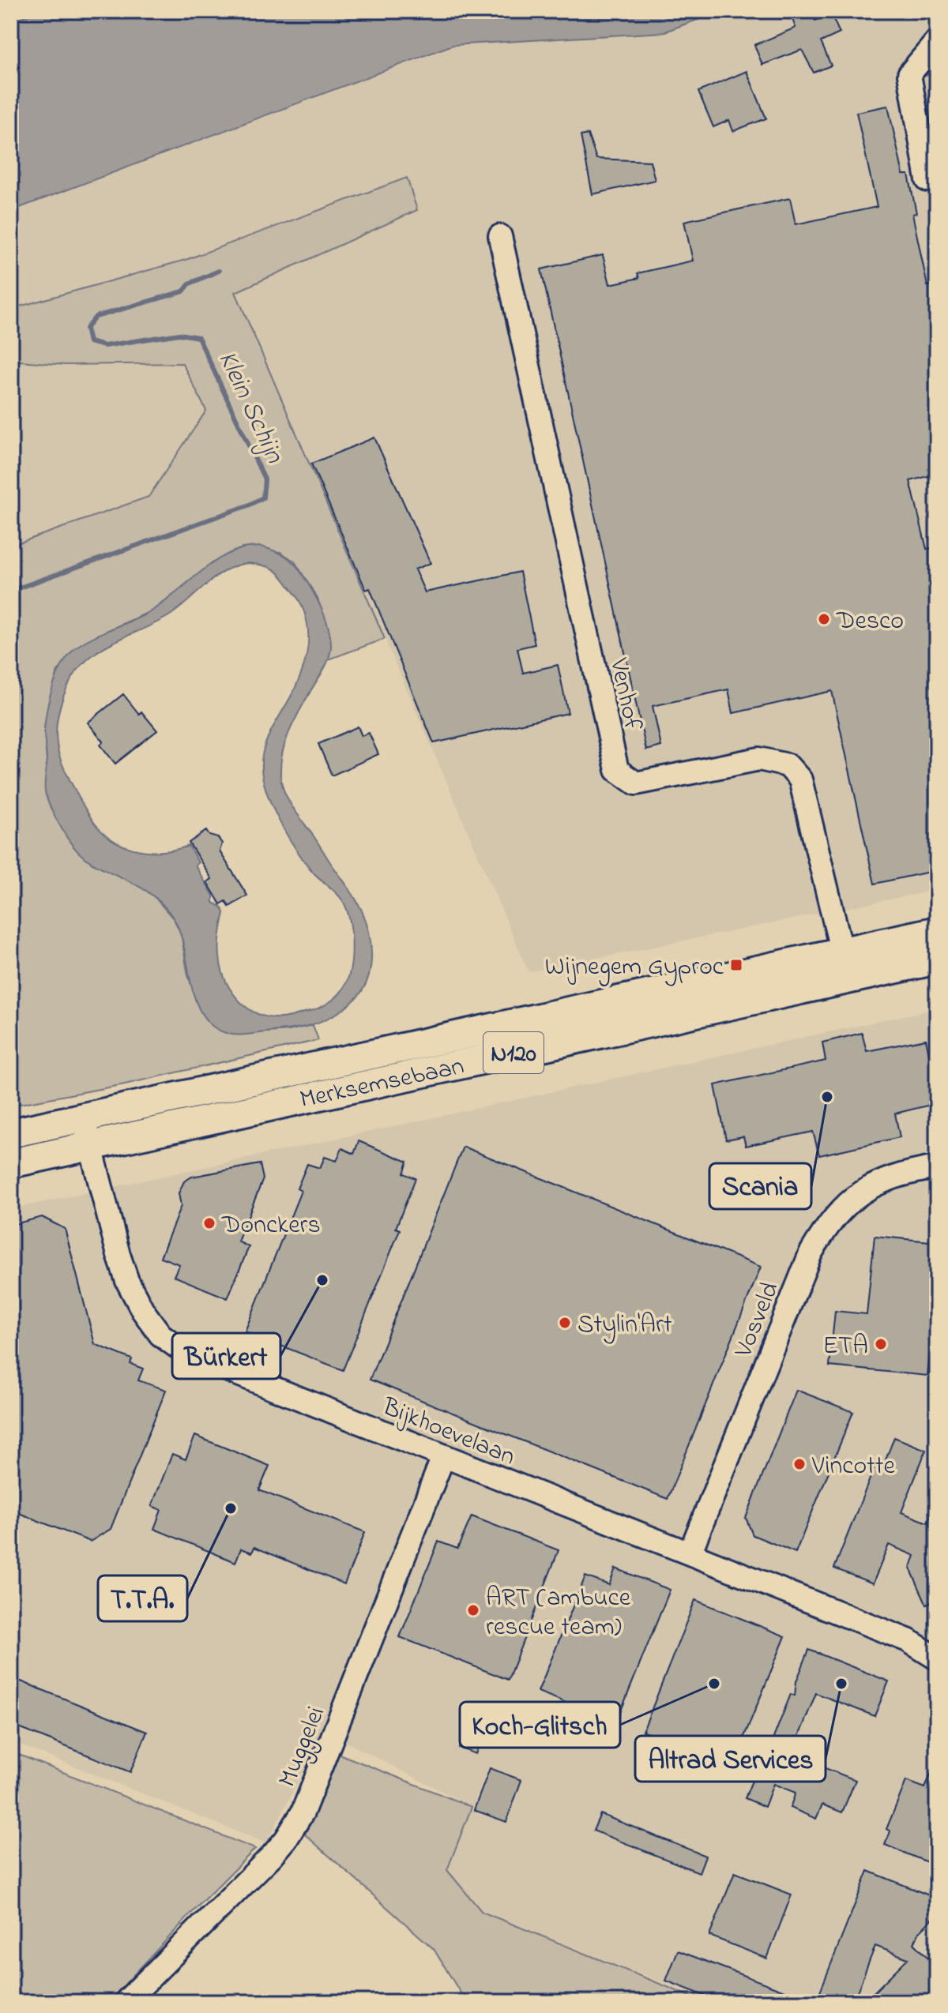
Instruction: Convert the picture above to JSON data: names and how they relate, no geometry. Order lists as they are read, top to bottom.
{
  "streets": {
    "main road": ["N120", "Merksemsebaan"],
    "street": [
      "Venhof",
      "Vosveld",
      "Bijkhoevelaan",
      "Muggelei"
    ]
  },
  "crossings": [
    ["Venhof", "Merksemsebaan"],
    ["Merksemsebaan", "Bijkhoevelaan"],
    ["Vosveld", "Bijkhoevelaan"],
    ["Bijkhoevelaan", "Muggelei"]
  ],
  "water": ["Klein Schijn"],
  "places": {
    "other": [
      "Desco",
      "Scania",
      "Donckers",
      "Bürkert",
      "Stylin'Art",
      "ETA",
      "Vincotte",
      "T.T.A.",
      "ART (ambuce rescue team)",
      "Koch-Glitsch",
      "Altrad Services"
    ],
    "transit": ["Wijnegem Gyproc"]
  }
}
